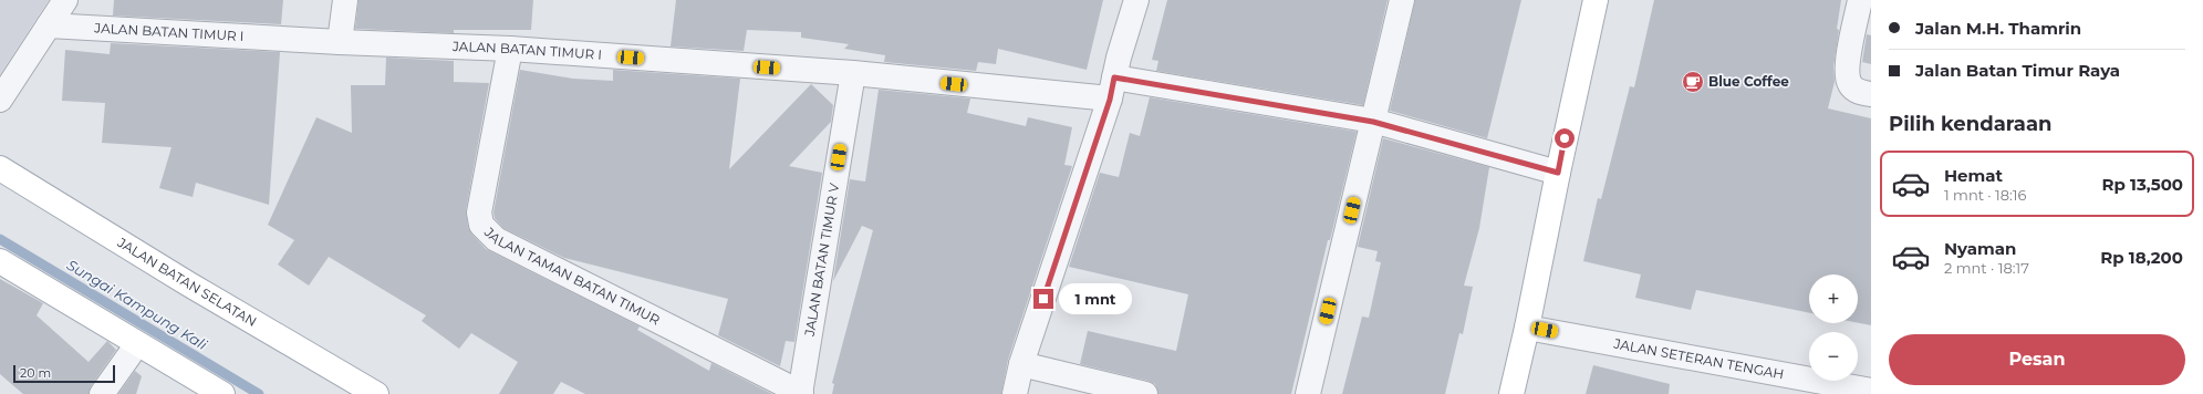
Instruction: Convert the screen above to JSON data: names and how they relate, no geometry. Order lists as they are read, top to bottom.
{
  "streets": {
    "main road": ["JALAN BATAN SELATAN"],
    "street": [
      "JALAN BATAN TIMUR I",
      "JALAN BATAN TIMUR V",
      "JALAN TAMAN BATAN TIMUR",
      "JALAN SETERAN TENGAH"
    ]
  },
  "crossings": [
    ["JALAN BATAN TIMUR I", "JALAN BATAN TIMUR V"],
    ["JALAN BATAN TIMUR I", "JALAN TAMAN BATAN TIMUR"],
    ["JALAN BATAN TIMUR V", "JALAN TAMAN BATAN TIMUR"]
  ],
  "water": ["Sungai Kampung Kali"],
  "places": {
    "cafe": ["Blue Coffee"]
  },
  "scale_bar": "20 m",
  "page": {
    "banner": ["Jalan M.H. Thamrin", "Jalan Batan Timur Raya"],
    "heading": "Pilih kendaraan",
    "list": [
      {
        "name": "Hemat",
        "note": "1 mnt · 18:16",
        "value": "Rp 13,500"
      },
      {
        "name": "Nyaman",
        "note": "2 mnt · 18:17",
        "value": "Rp 18,200"
      }
    ],
    "map_buttons": ["+", "−"],
    "bubble": "1 mnt",
    "buttons": "Pesan",
    "scale": "20 m"
  }
}
